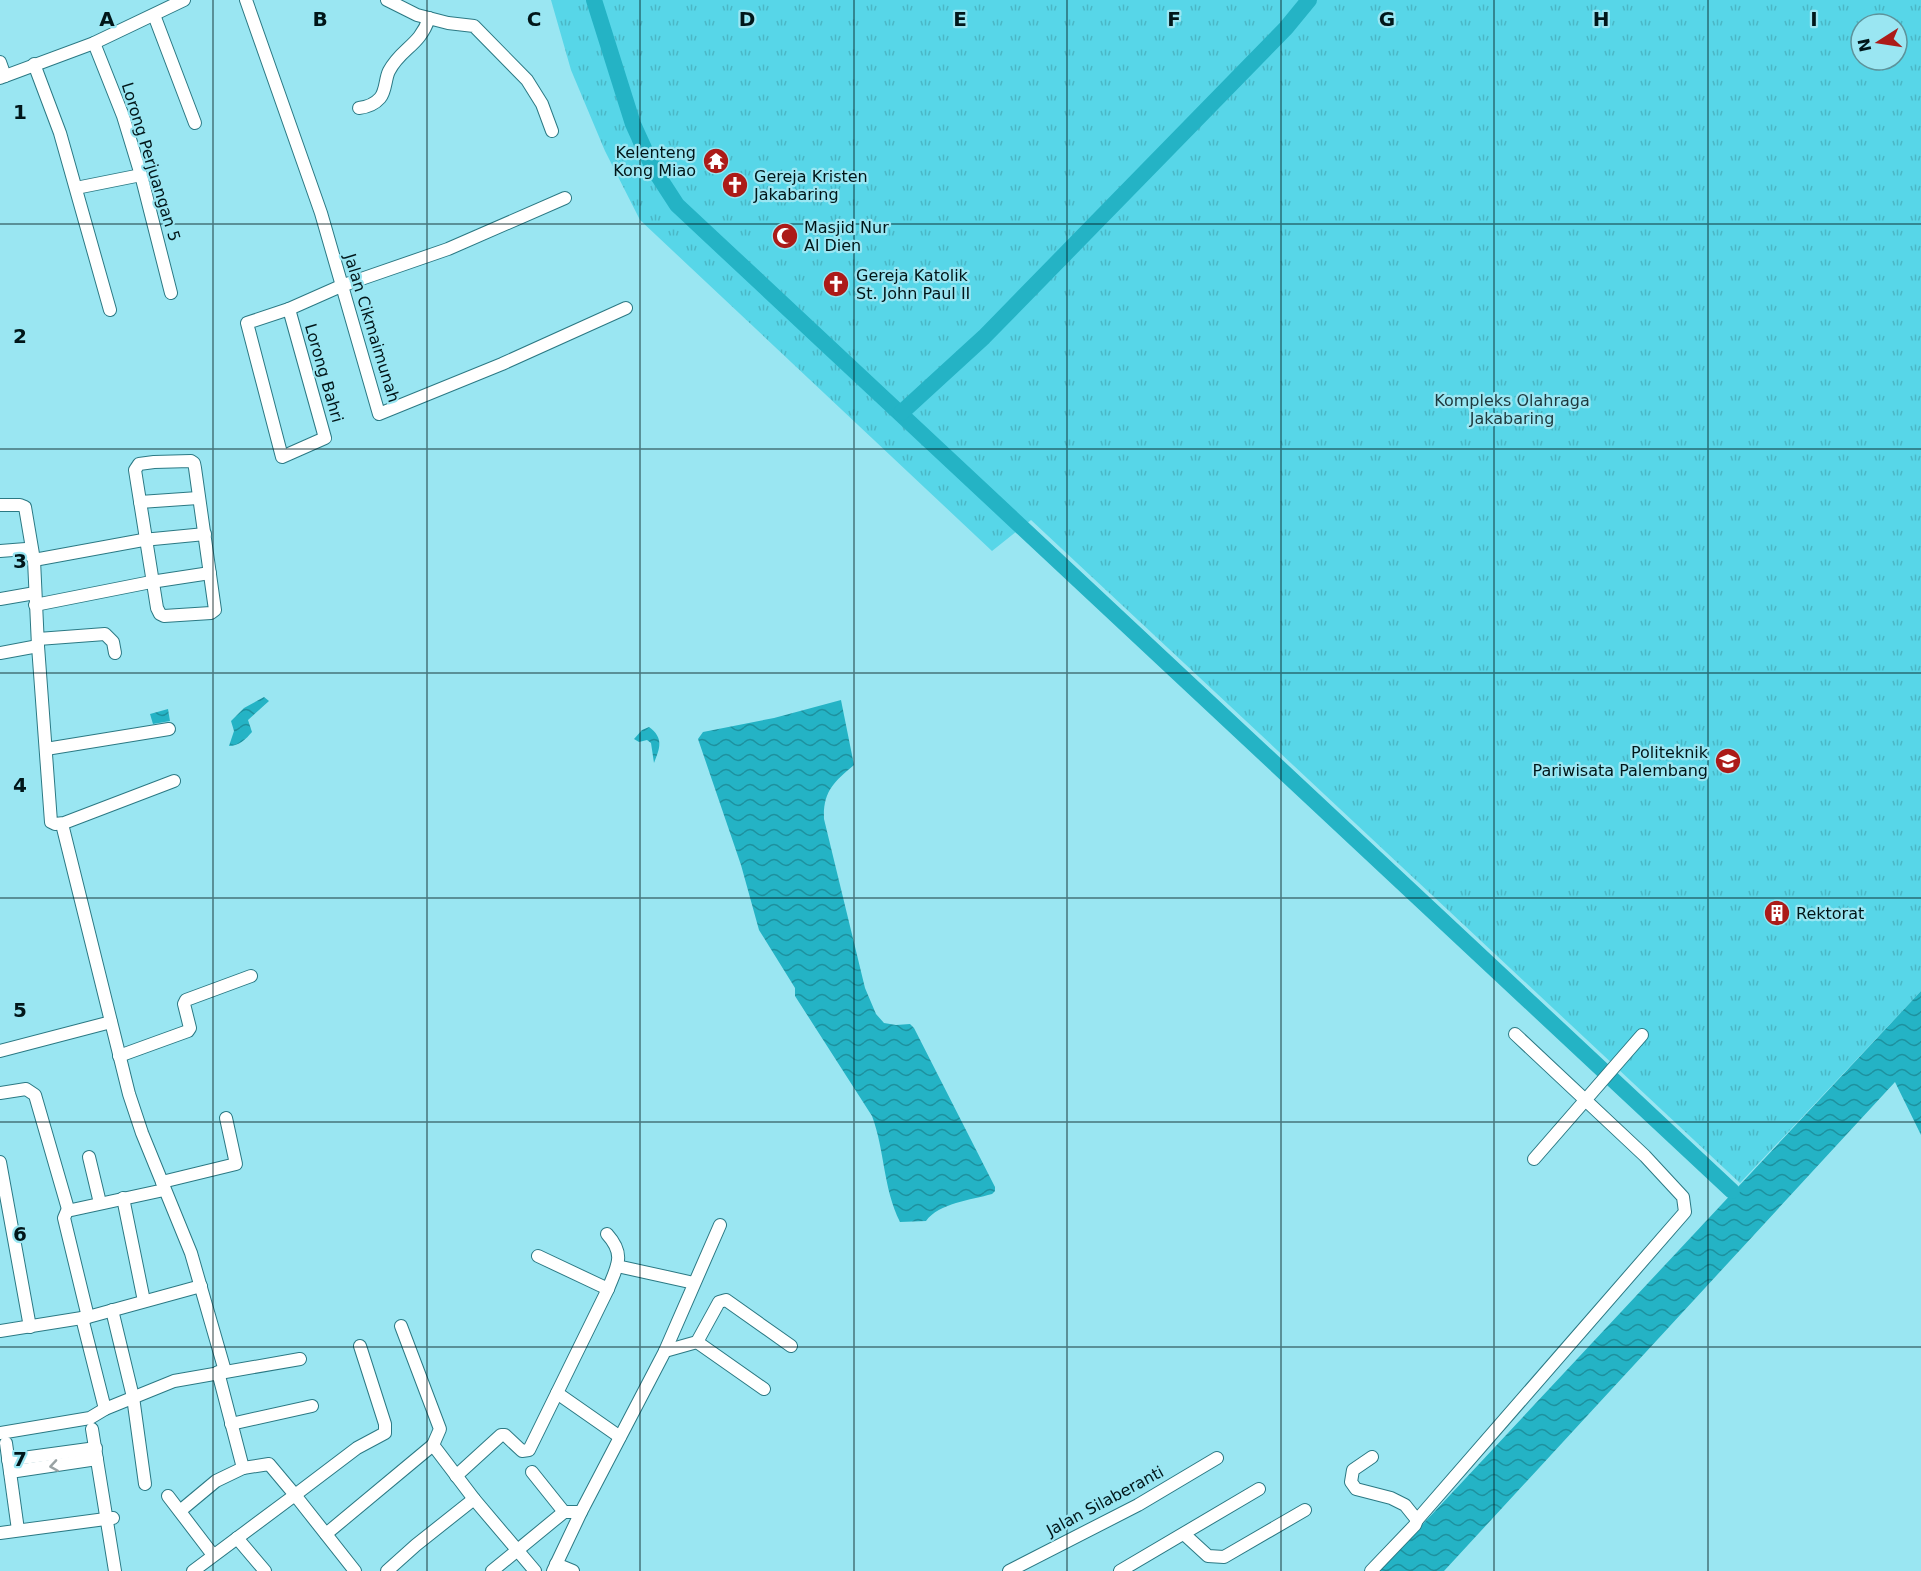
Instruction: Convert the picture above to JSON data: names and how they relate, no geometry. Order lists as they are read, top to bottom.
{
  "streets": {
    "street": [
      "Lorong Perjuangan 5",
      "Jalan Cikmaimunah",
      "Lorong Bahri",
      "Jalan Silaberanti"
    ]
  },
  "parks": ["Kompleks Olahraga Jakabaring"],
  "places": {
    "temple": ["Kelenteng Kong Miao"],
    "church": ["Gereja Kristen Jakabaring", "Gereja Katolik St. John Paul II"],
    "mosque": ["Masjid Nur Al Dien"],
    "school or university": ["Politeknik Pariwisata Palembang"],
    "building": ["Rektorat"]
  },
  "north": "left",
  "grid": {
    "columns": [
      "A",
      "B",
      "C",
      "D",
      "E",
      "F",
      "G",
      "H",
      "I"
    ],
    "rows": [
      "1",
      "2",
      "3",
      "4",
      "5",
      "6",
      "7"
    ]
  }
}
